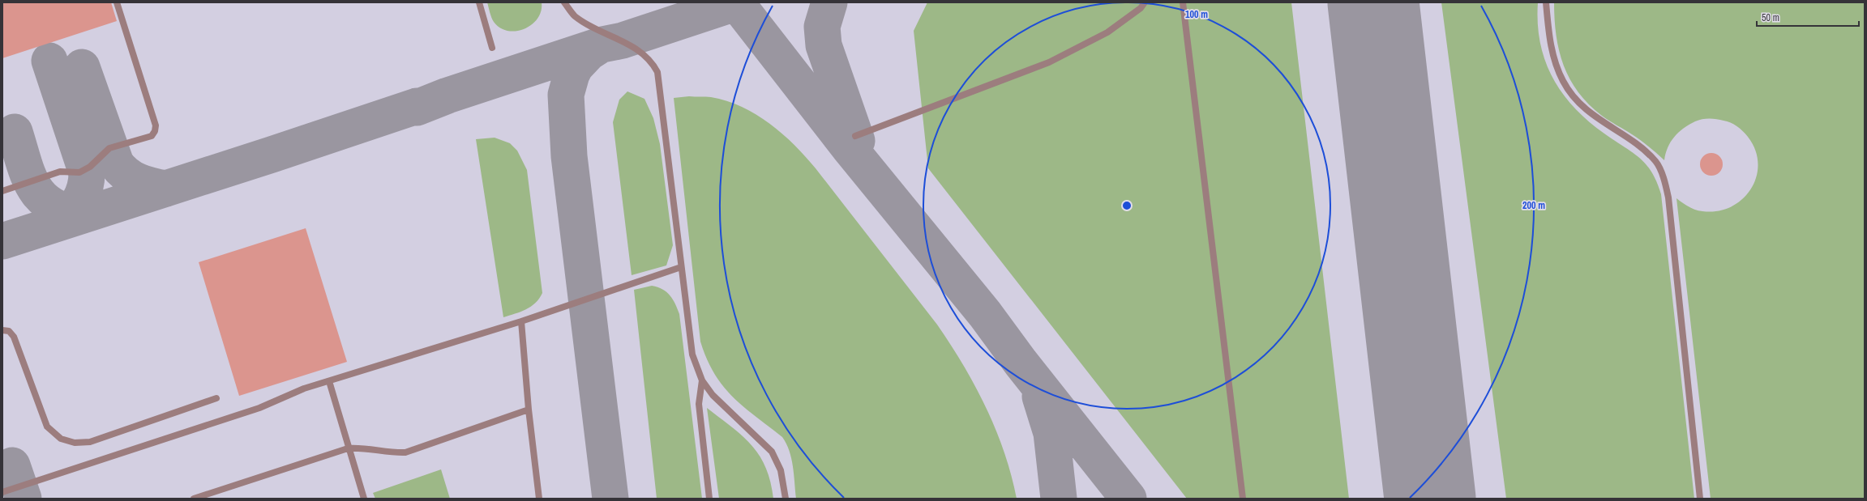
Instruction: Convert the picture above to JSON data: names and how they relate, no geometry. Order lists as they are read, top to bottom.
{
  "scale_bar": "50 m",
  "rings": ["100 m", "200 m"]
}
